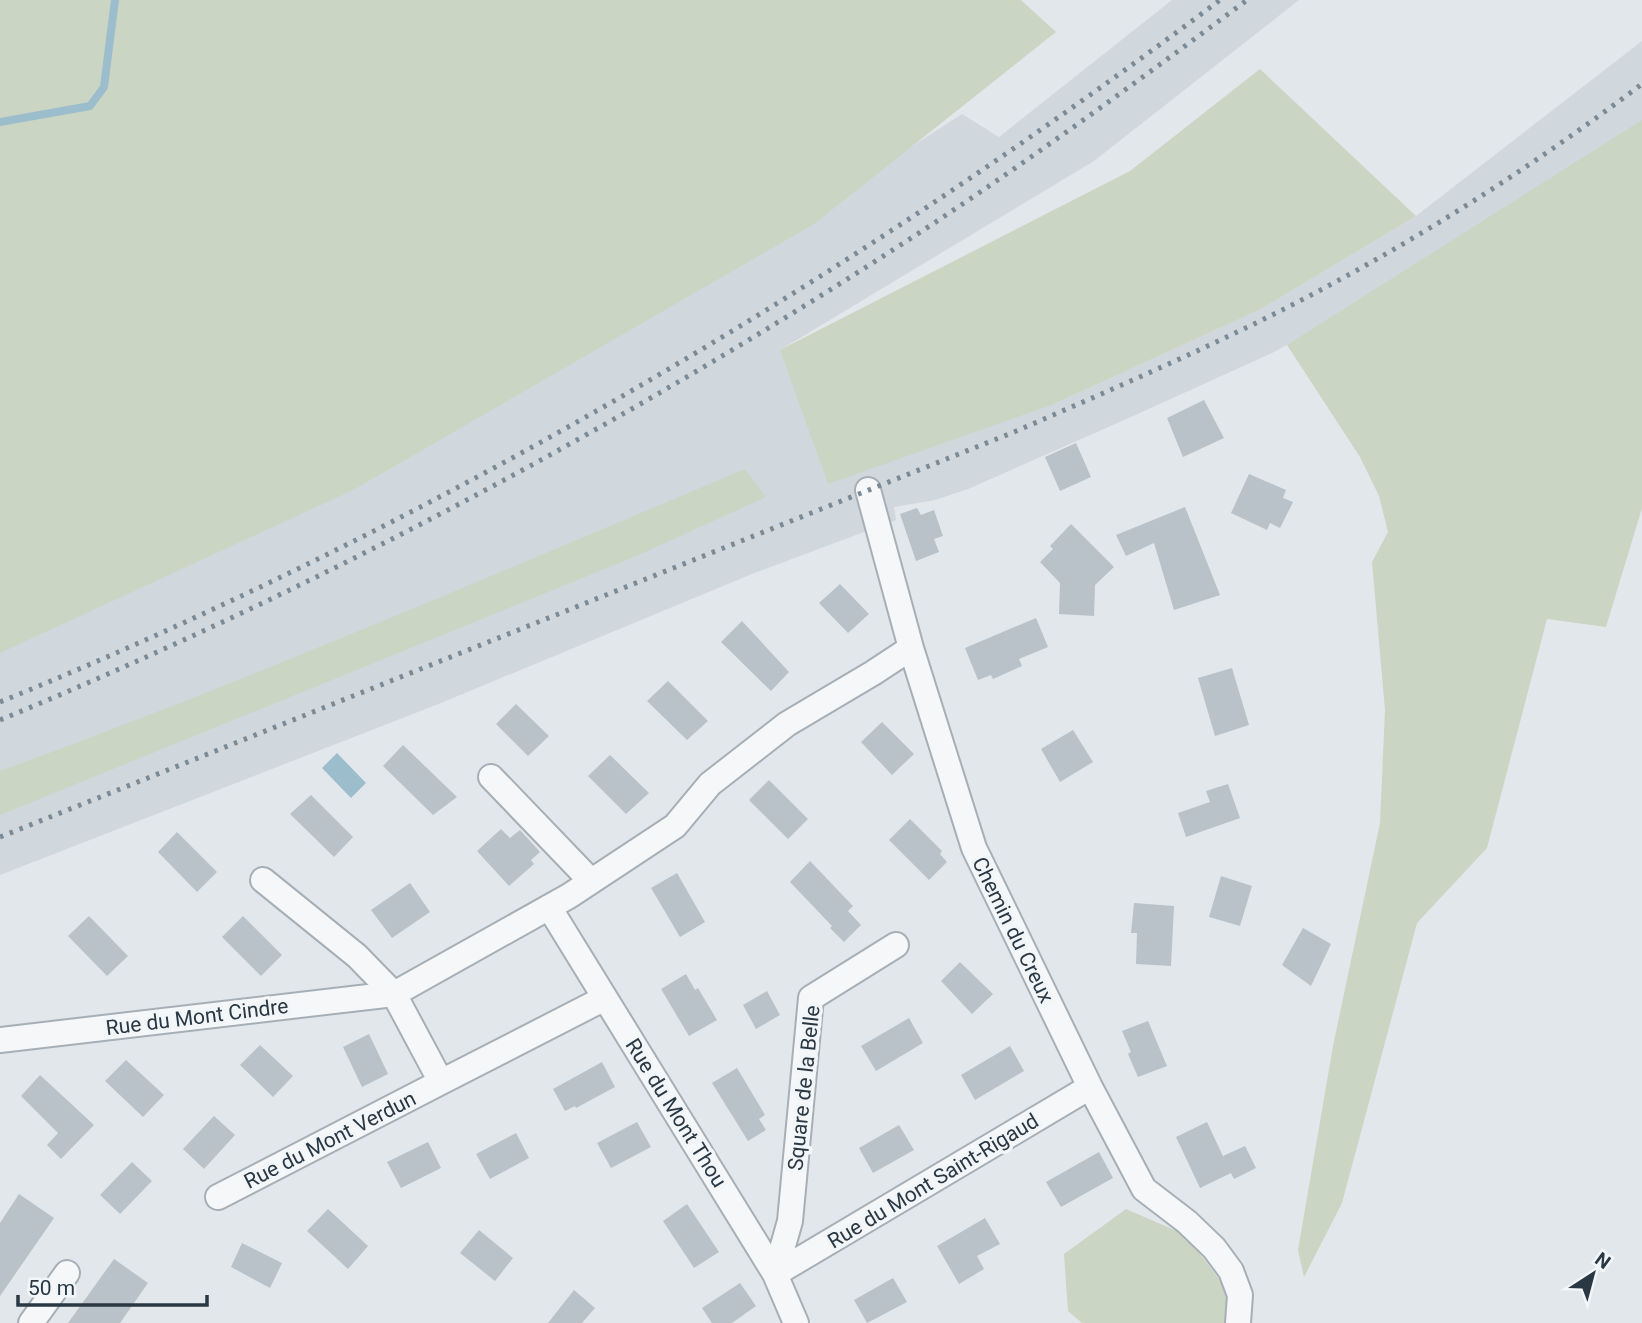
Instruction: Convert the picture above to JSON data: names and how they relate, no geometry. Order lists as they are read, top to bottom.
{
  "streets": {
    "street": [
      "Chemin du Creux",
      "Rue du Mont Cindre",
      "Square de la Belle",
      "Rue du Mont Thou",
      "Rue du Mont Verdun",
      "Rue du Mont Saint-Rigaud"
    ]
  },
  "crossings": [
    ["Chemin du Creux", "Rue du Mont Cindre"],
    ["Chemin du Creux", "Rue du Mont Saint-Rigaud"],
    ["Rue du Mont Cindre", "Rue du Mont Thou"],
    ["Square de la Belle", "Rue du Mont Thou"],
    ["Square de la Belle", "Rue du Mont Saint-Rigaud"],
    ["Rue du Mont Thou", "Rue du Mont Verdun"],
    ["Rue du Mont Thou", "Rue du Mont Saint-Rigaud"]
  ],
  "scale_bar": "50 m",
  "north": "top right"
}
